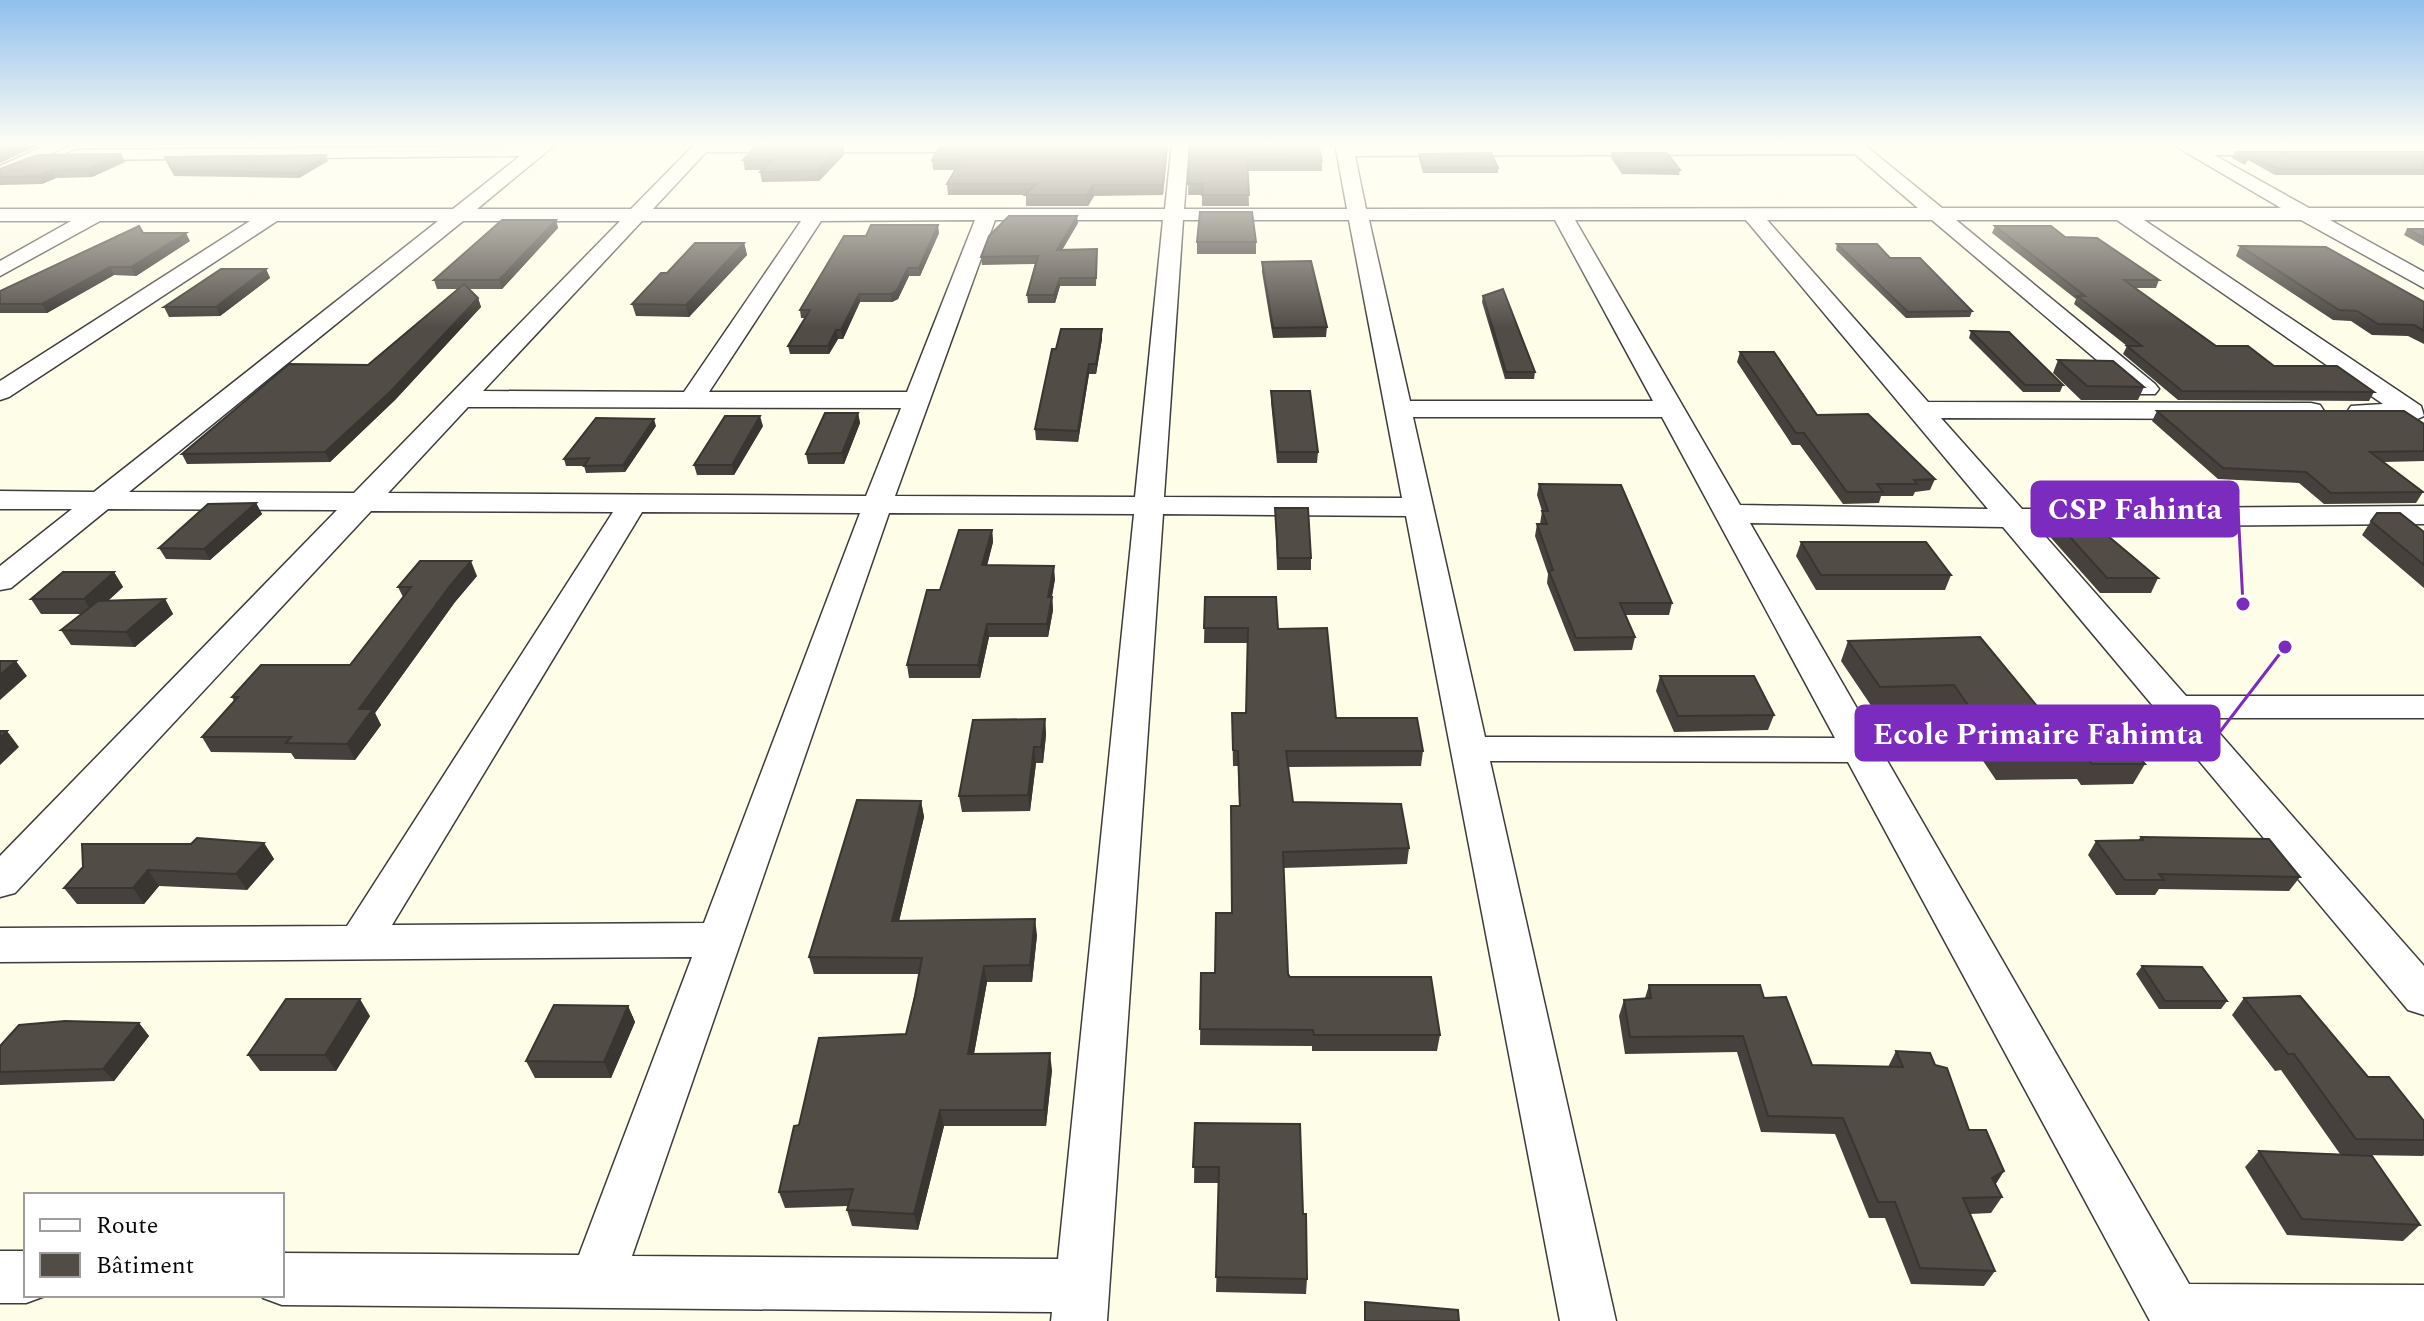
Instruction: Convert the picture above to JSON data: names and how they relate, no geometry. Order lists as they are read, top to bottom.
{
  "places": ["CSP Fahinta", "Ecole Primaire Fahimta"],
  "legend": ["Route", "Bâtiment"]
}
